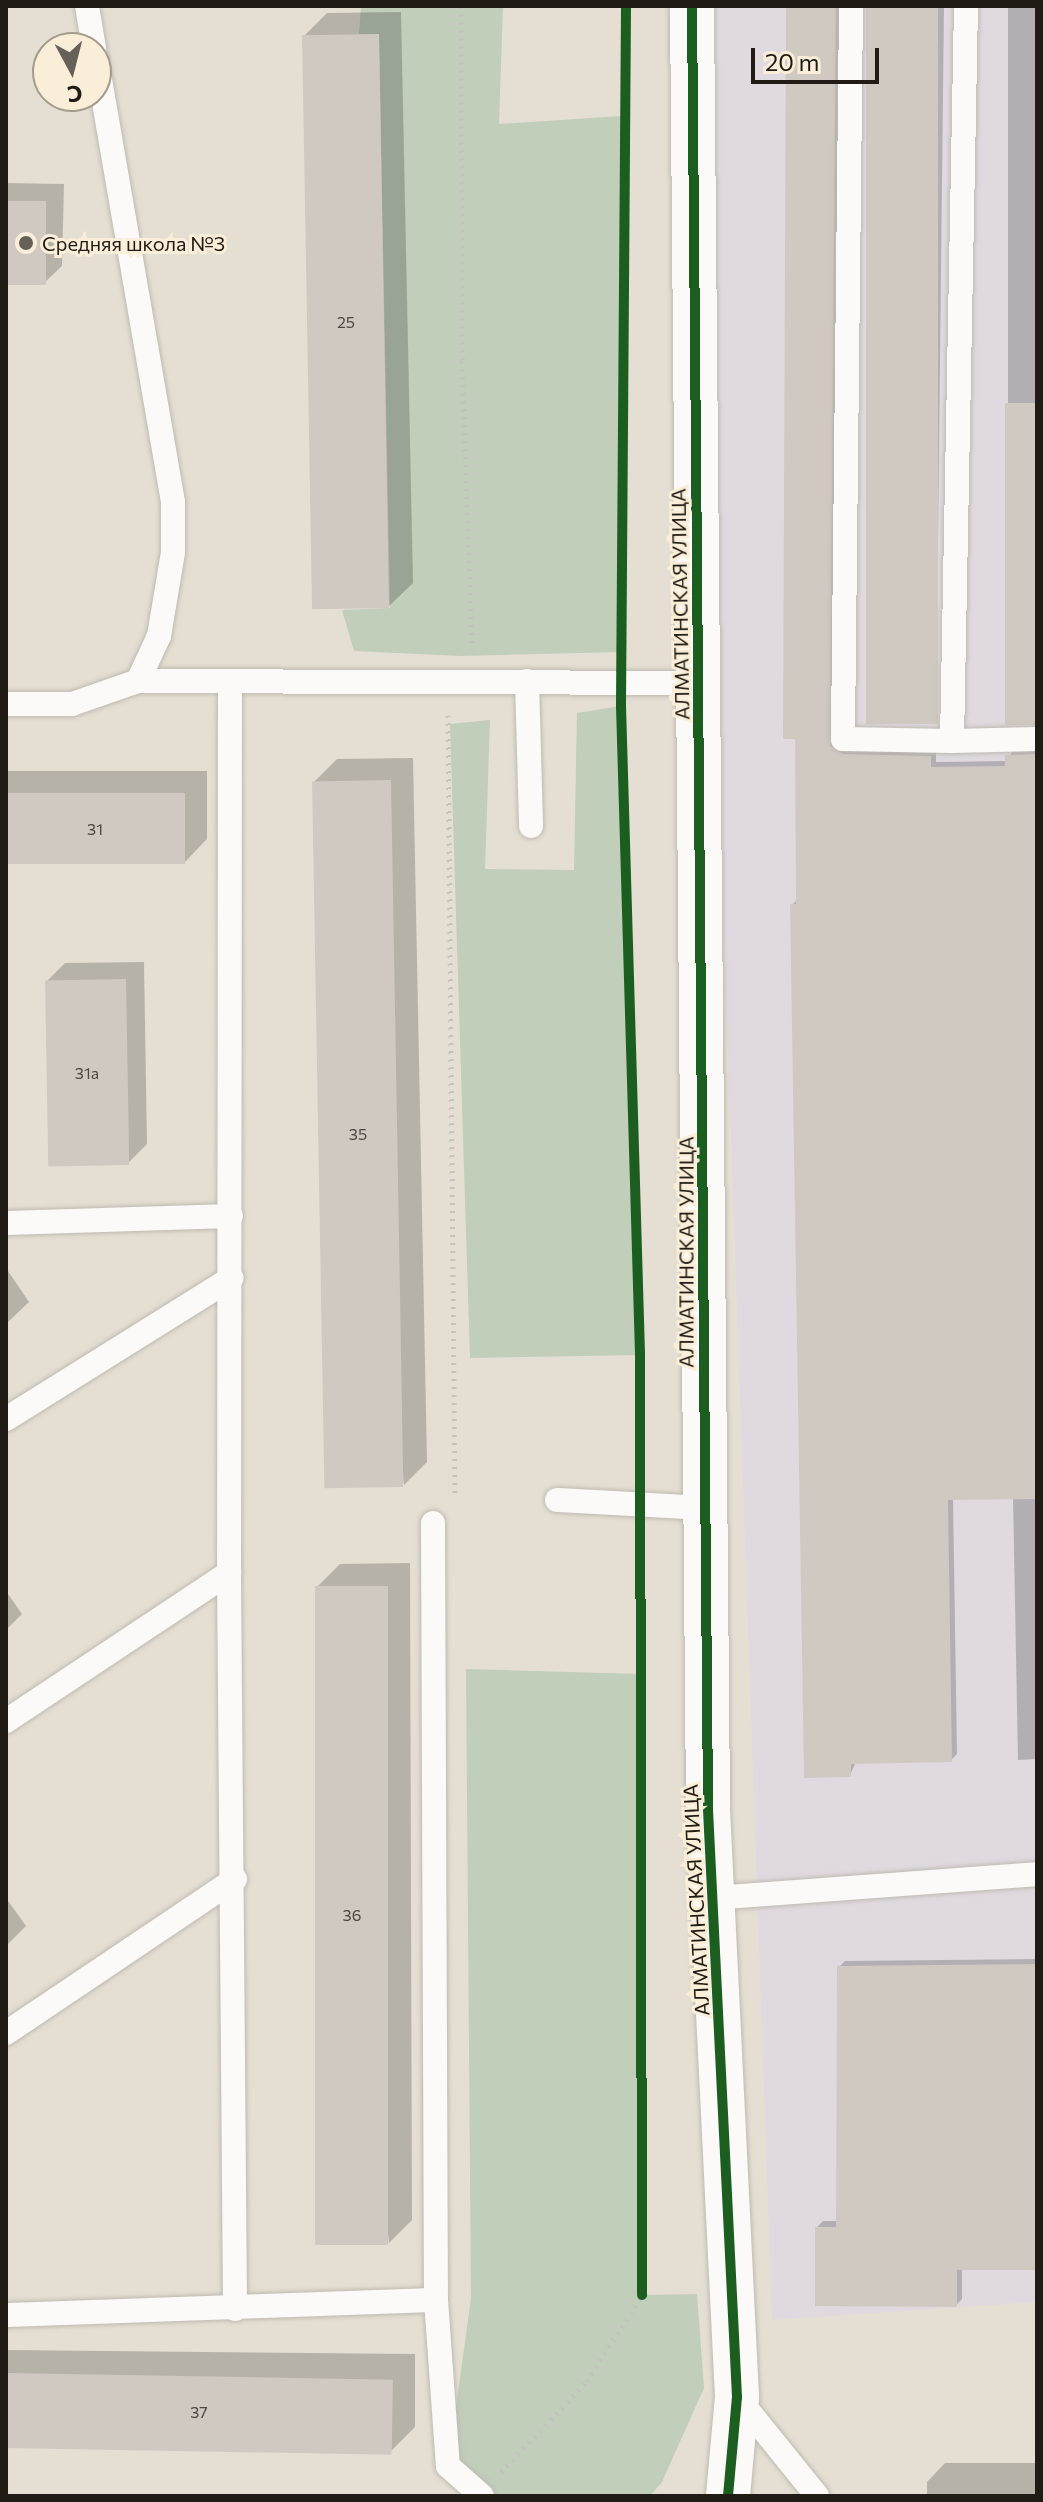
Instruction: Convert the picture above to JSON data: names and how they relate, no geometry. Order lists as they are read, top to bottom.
{
  "streets": {
    "street": ["АЛМАТИНСКАЯ УЛИЦА"]
  },
  "places": ["Средняя школа №3"],
  "house_numbers": [
    "25",
    "31",
    "31a",
    "35",
    "36",
    "37"
  ],
  "scale_bar": "20 m",
  "north": "bottom"
}
